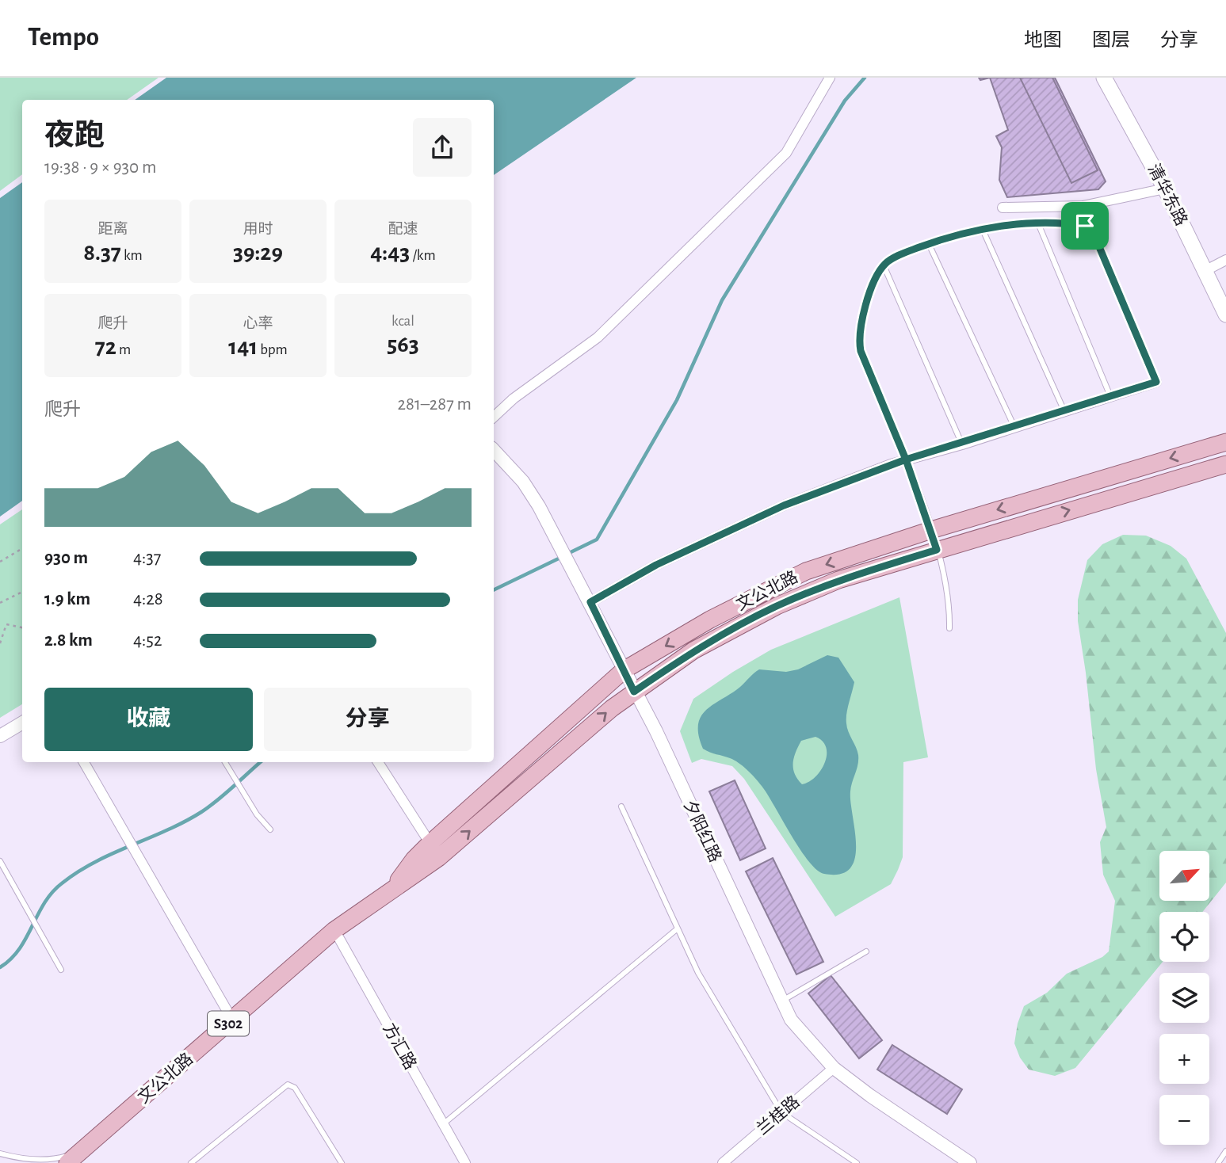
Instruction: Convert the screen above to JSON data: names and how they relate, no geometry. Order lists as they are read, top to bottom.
{
  "streets": {
    "main road": ["清华东路", "文公北路", "S302"],
    "street": ["夕阳红路", "方汇路", "兰桂路"]
  },
  "crossings": [
    ["文公北路", "夕阳红路"],
    ["文公北路", "方汇路"],
    ["夕阳红路", "兰桂路"]
  ],
  "north": "top right",
  "page": {
    "header": "Tempo",
    "nav": ["地图", "图层", "分享"],
    "heading": ["夜跑", "19:38 · 9 × 930 m"],
    "stats": [
      ["距离", "8.37 km"],
      ["用时", "39:29"],
      ["配速", "4:43 /km"],
      ["爬升", "72 m"],
      ["心率", "141 bpm"],
      ["kcal", "563"]
    ],
    "chart": ["爬升", "281–287 m"],
    "list": [
      {
        "name": "930 m",
        "note": "4:37"
      },
      {
        "name": "1.9 km",
        "note": "4:28"
      },
      {
        "name": "2.8 km",
        "note": "4:52"
      }
    ],
    "buttons": ["收藏", "分享"],
    "map_buttons": ["+", "−"]
  }
}
